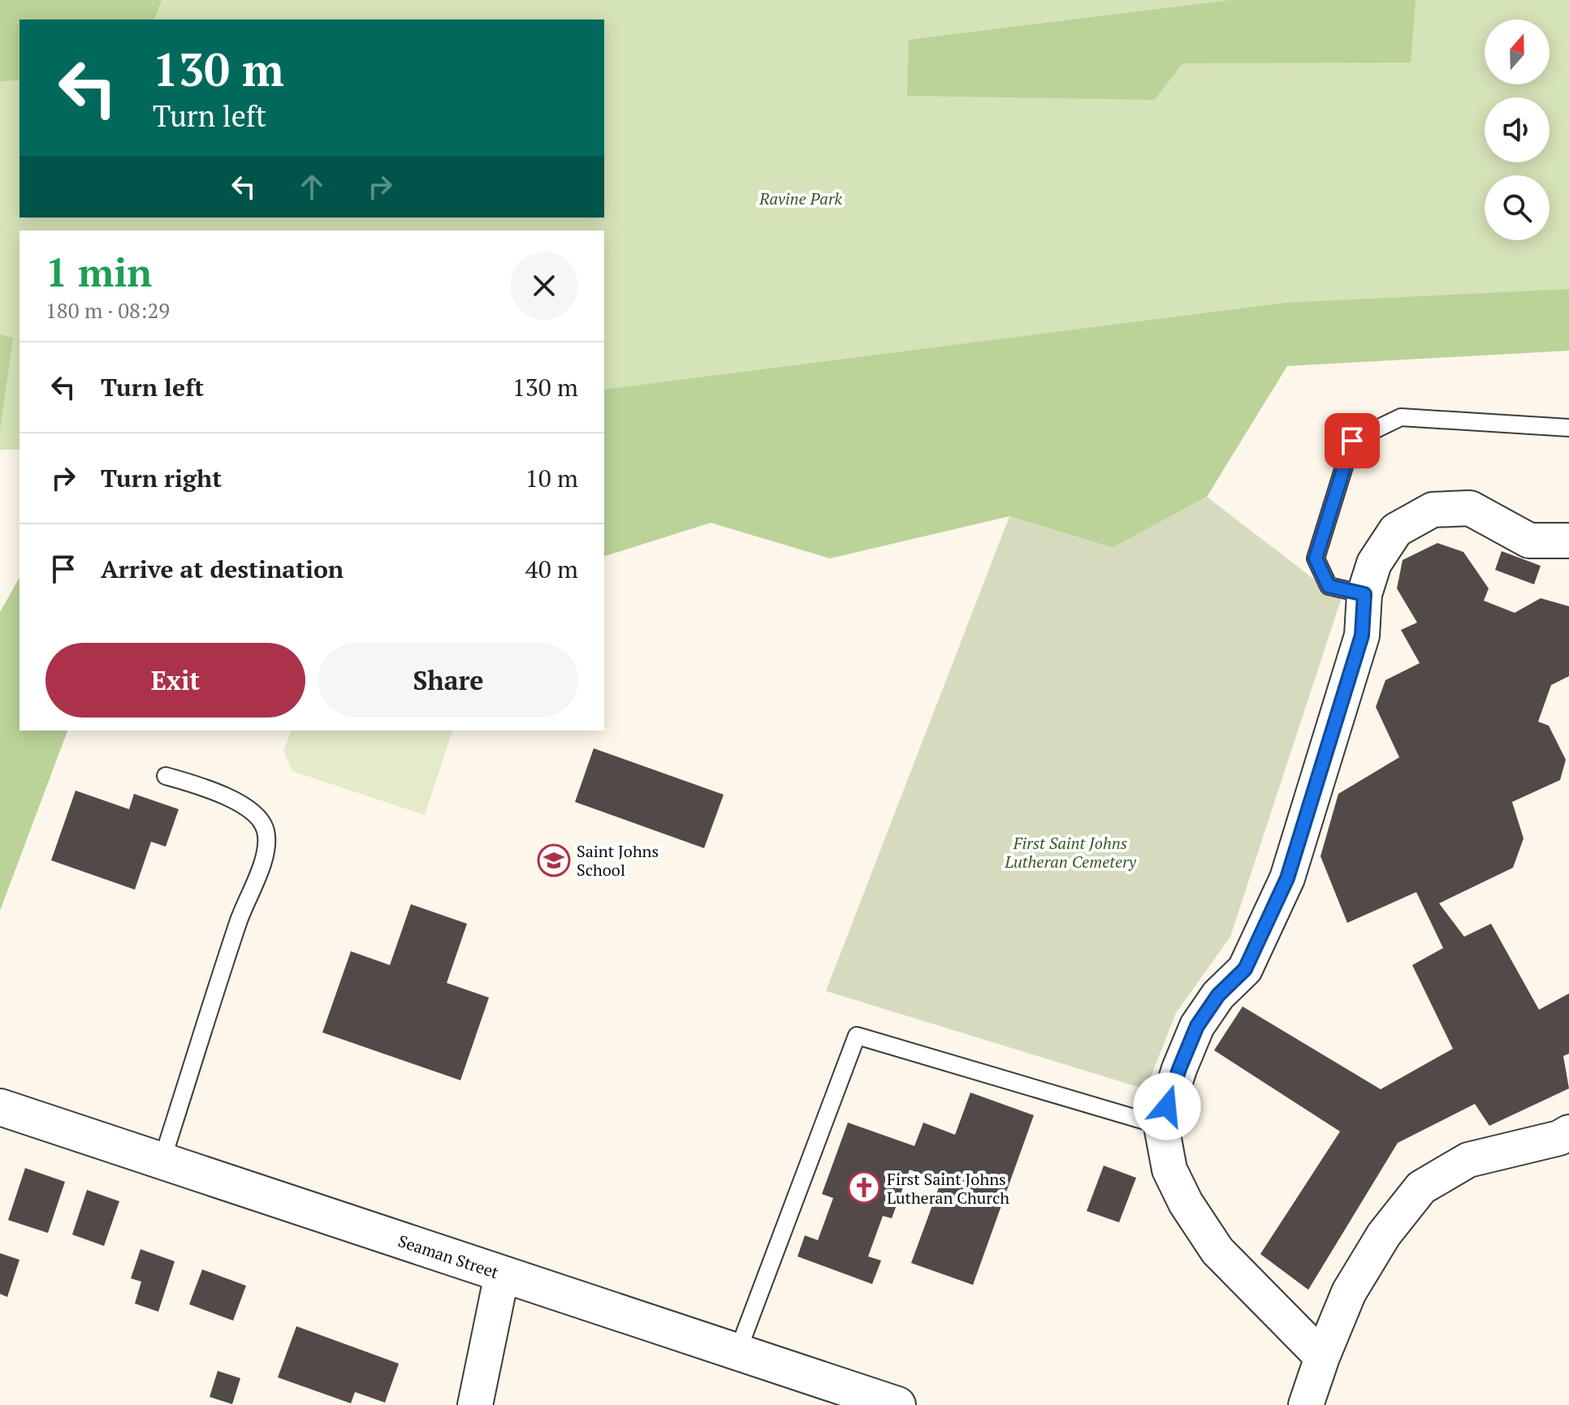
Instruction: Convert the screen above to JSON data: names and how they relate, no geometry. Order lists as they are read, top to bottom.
{
  "streets": {
    "street": ["Seaman Street"]
  },
  "parks": ["Ravine Park", "First Saint Johns Lutheran Cemetery"],
  "places": {
    "school or university": ["Saint Johns School"],
    "church": ["First Saint Johns Lutheran Church"]
  },
  "north": "top",
  "page": {
    "turn": ["130 m", "Turn left"],
    "heading": ["1 min", "180 m · 08:29"],
    "list": [
      {
        "name": "Turn left",
        "value": "130 m"
      },
      {
        "name": "Turn right",
        "value": "10 m"
      },
      {
        "name": "Arrive at destination",
        "value": "40 m"
      }
    ],
    "buttons": ["Exit", "Share"]
  }
}
